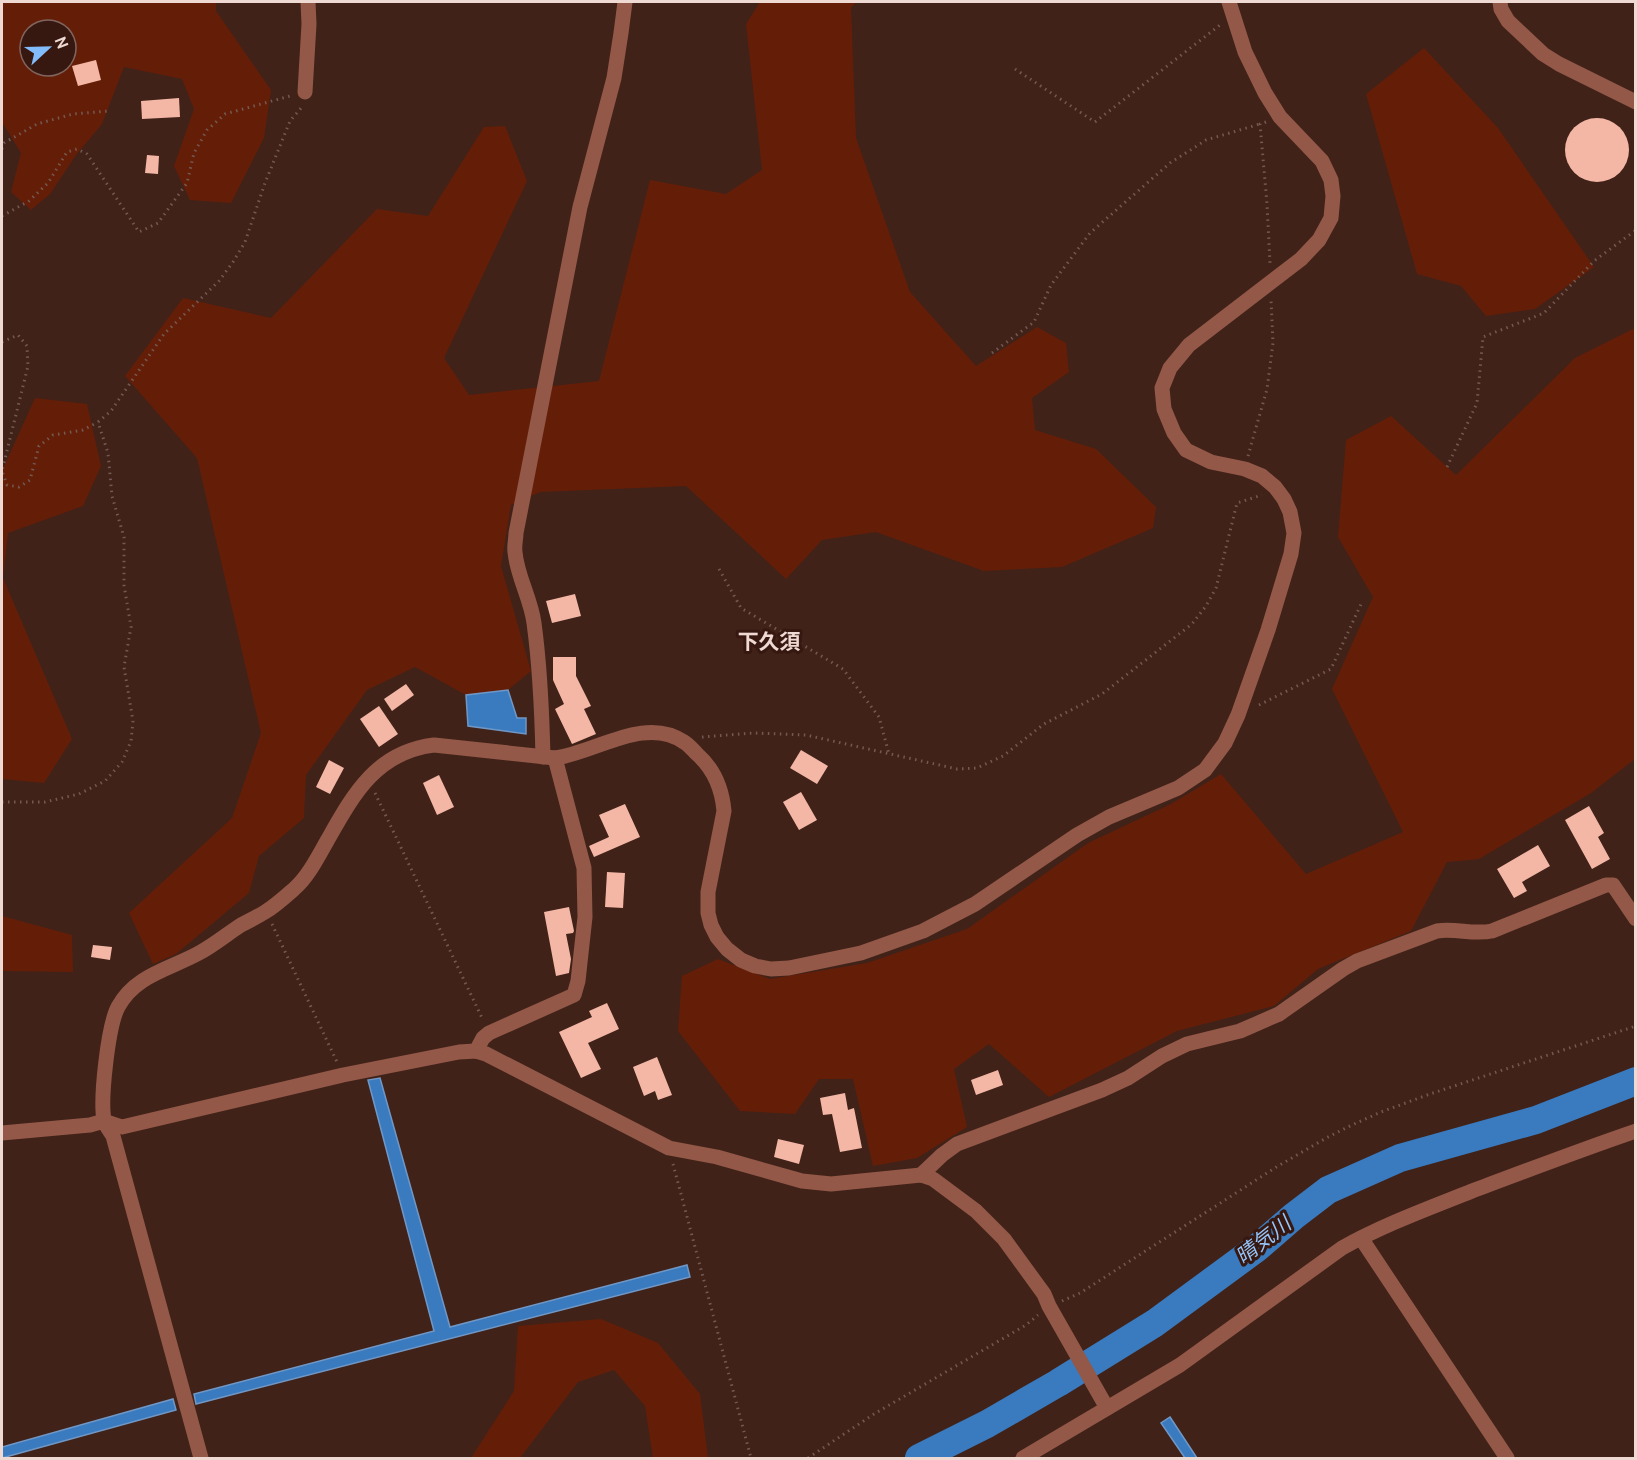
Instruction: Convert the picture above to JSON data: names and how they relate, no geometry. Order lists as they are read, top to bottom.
{
  "districts": ["下久須"],
  "water": ["晴気川"],
  "north": "right"
}
